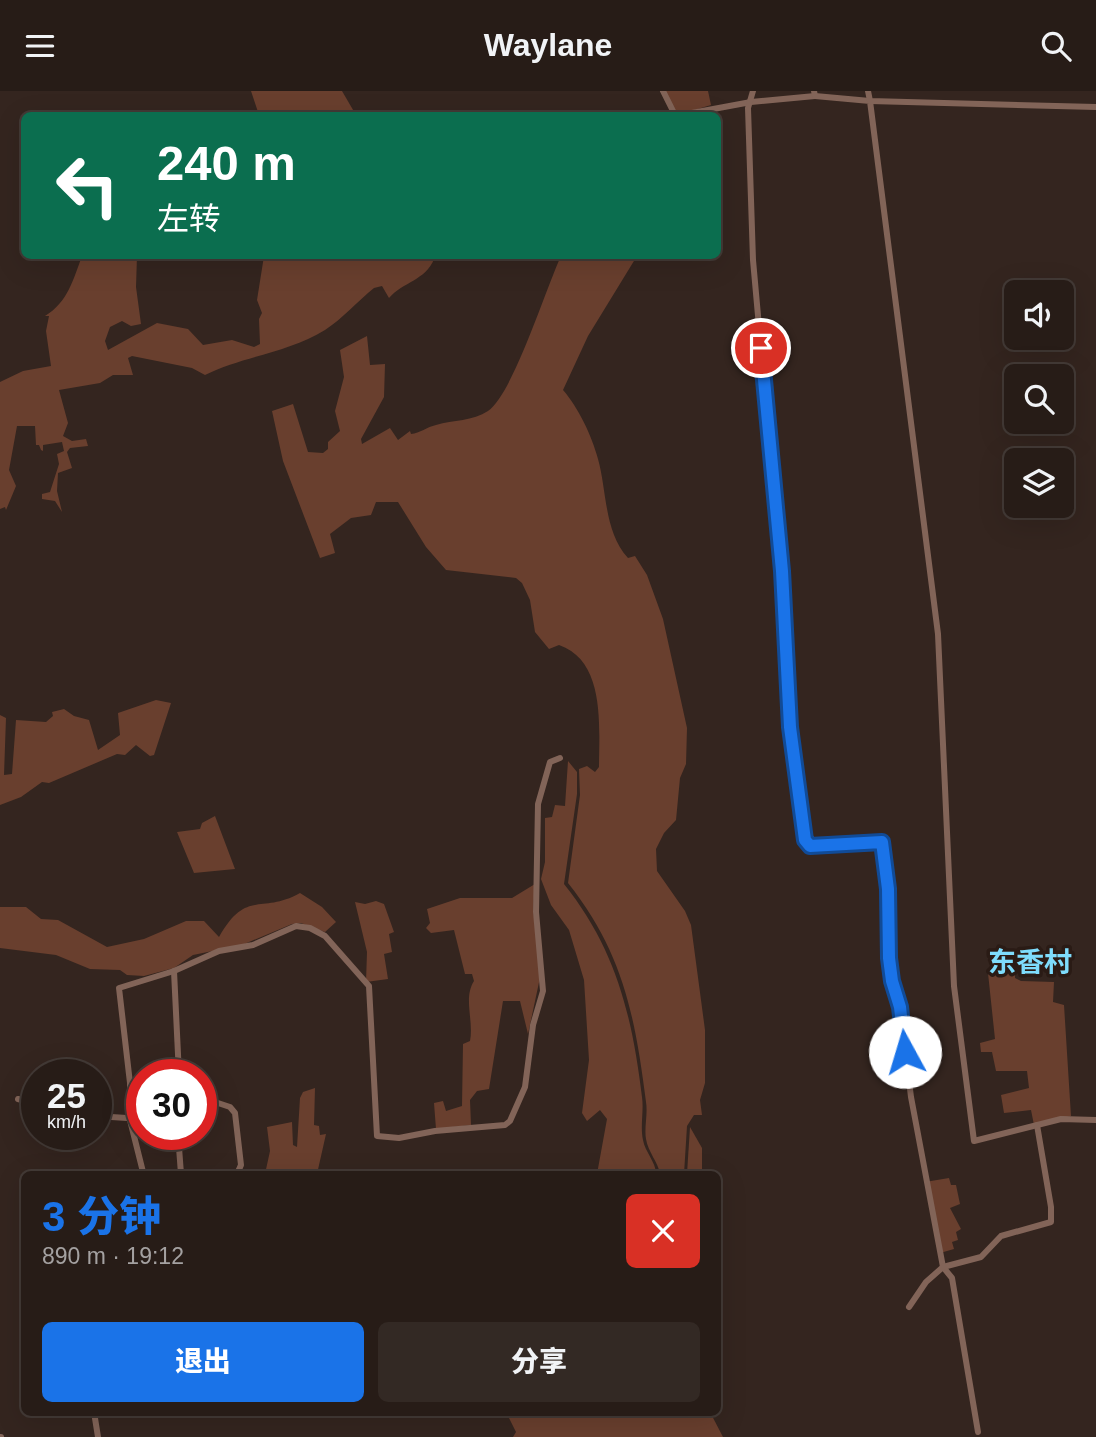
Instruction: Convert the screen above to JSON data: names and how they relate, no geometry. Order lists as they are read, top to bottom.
{
  "districts": ["东香村"],
  "page": {
    "header": "Waylane",
    "turn": ["240 m", "左转"],
    "speed": "25 km/h",
    "limit": "30",
    "heading": ["3 分钟", "890 m · 19:12"],
    "buttons": ["退出", "分享"]
  }
}
